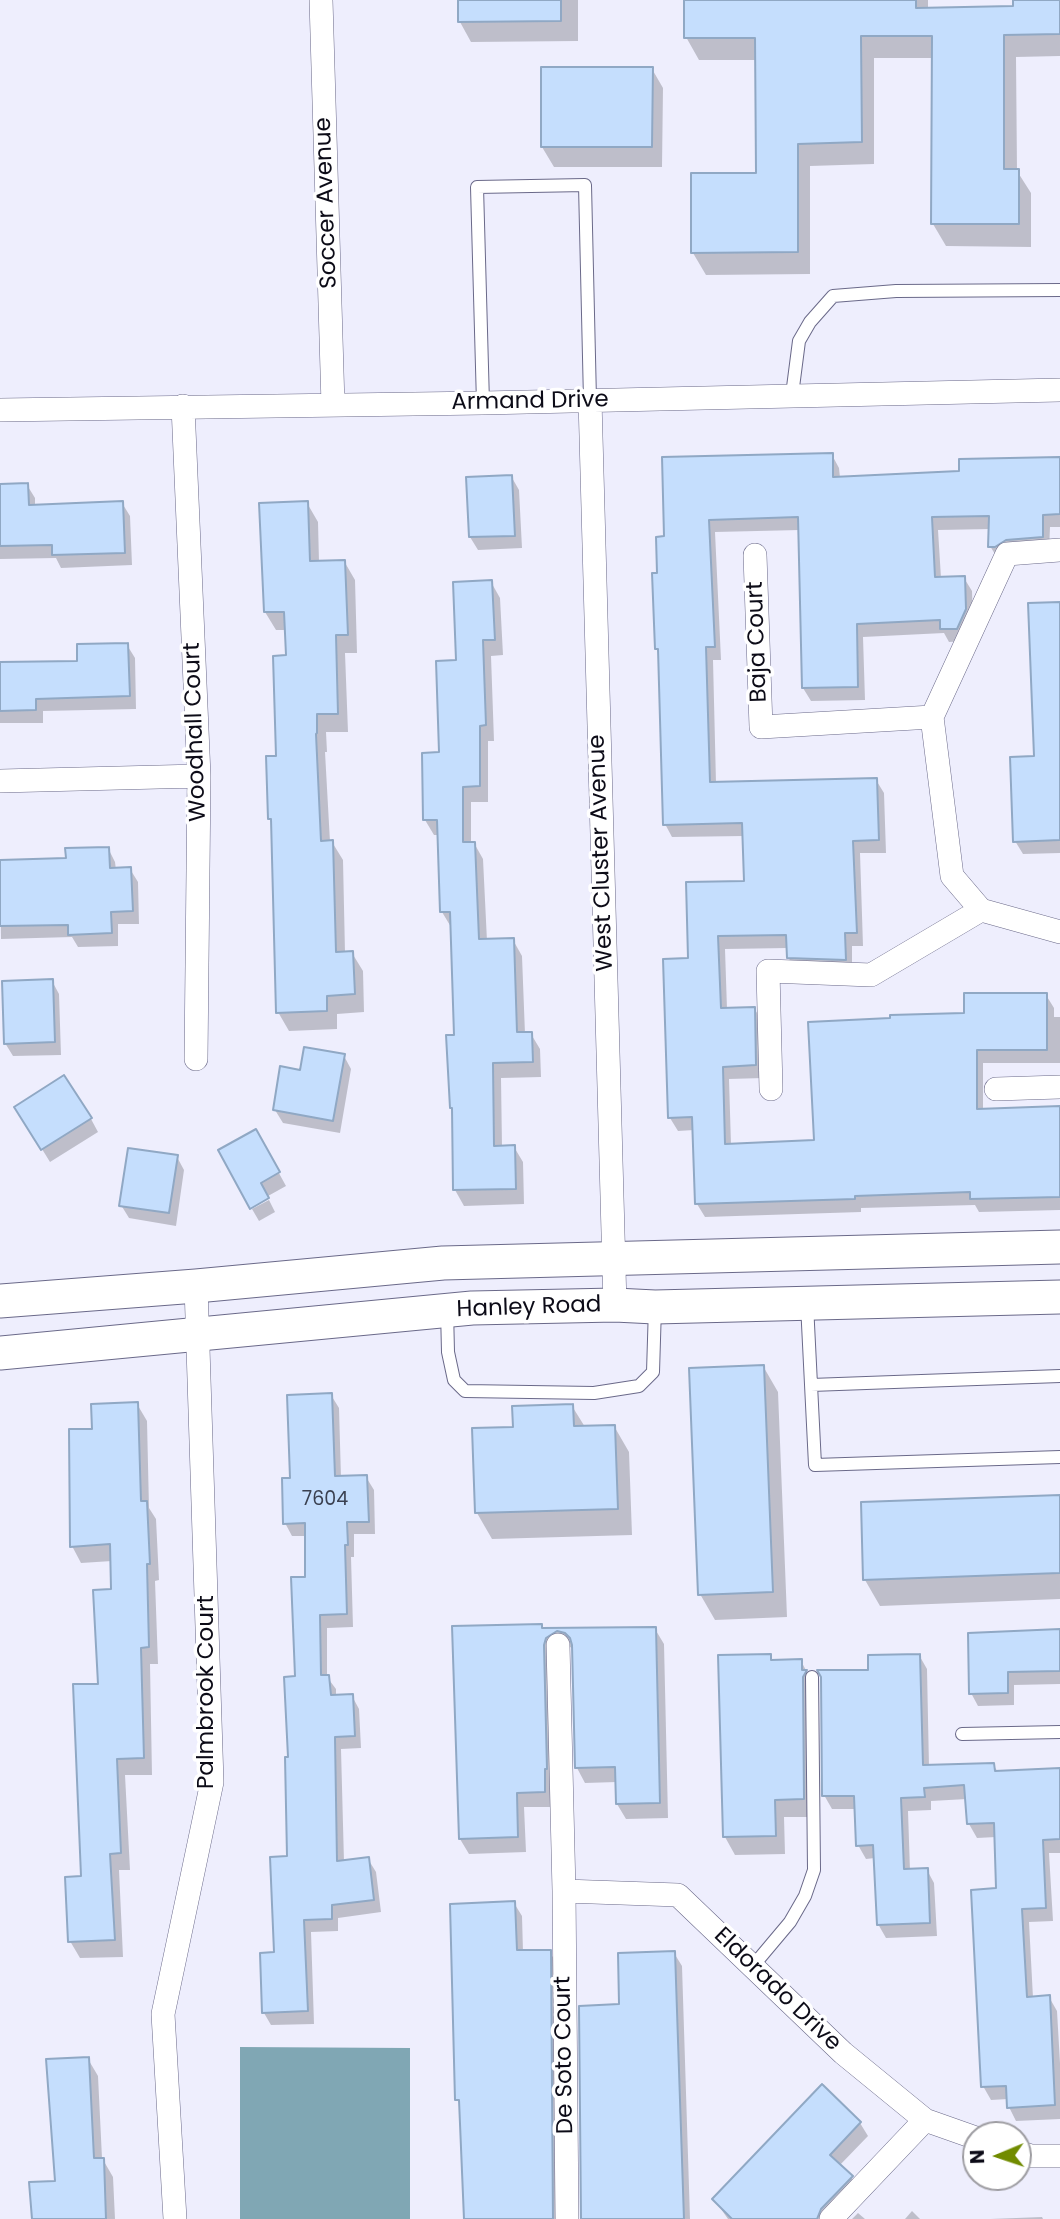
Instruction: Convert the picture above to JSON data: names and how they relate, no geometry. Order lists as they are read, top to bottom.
{
  "streets": {
    "main road": ["Hanley Road"],
    "street": [
      "Soccer Avenue",
      "Armand Drive",
      "Baja Court",
      "Woodhall Court",
      "West Cluster Avenue",
      "Palmbrook Court",
      "Eldorado Drive",
      "De Soto Court"
    ]
  },
  "crossings": [
    ["Soccer Avenue", "Armand Drive"],
    ["Armand Drive", "Woodhall Court"],
    ["Armand Drive", "West Cluster Avenue"],
    ["West Cluster Avenue", "Hanley Road"],
    ["Hanley Road", "Palmbrook Court"],
    ["Eldorado Drive", "De Soto Court"]
  ],
  "house_numbers": ["7604"],
  "north": "left"
}
